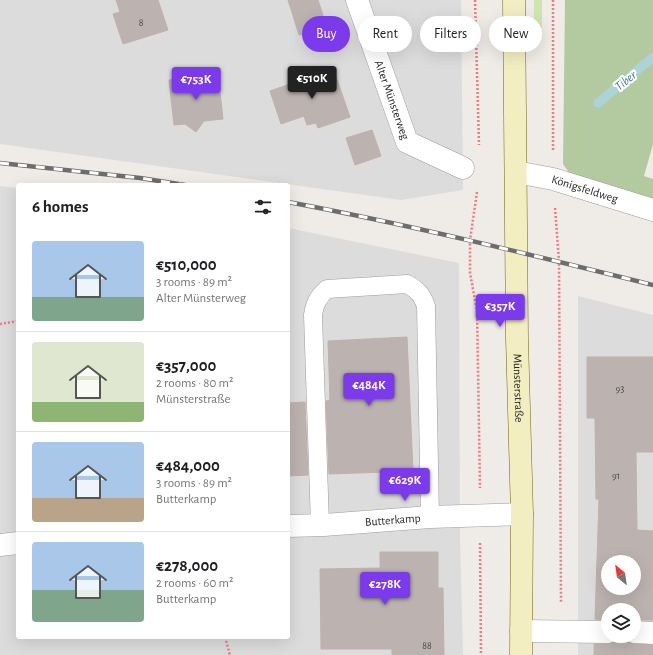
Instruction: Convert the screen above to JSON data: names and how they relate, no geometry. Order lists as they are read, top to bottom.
{
  "streets": {
    "main road": ["Münsterstraße"],
    "street": ["Alter Münsterweg", "Königsfeldweg", "Butterkamp"]
  },
  "crossings": [
    ["Königsfeldweg", "Münsterstraße"],
    ["Münsterstraße", "Butterkamp"]
  ],
  "water": ["Tiber"],
  "house_numbers": [
    "8",
    "93",
    "91",
    "88"
  ],
  "north": "top left",
  "page": {
    "chip": [
      "Buy",
      "Rent",
      "Filters",
      "New"
    ],
    "price": [
      "€510K",
      "€753K",
      "€357K",
      "€484K",
      "€629K",
      "€278K"
    ],
    "heading": "6 homes",
    "list": [
      {
        "name": "€510,000",
        "note": "3 rooms · 89 m² · Alter Münsterweg"
      },
      {
        "name": "€357,000",
        "note": "2 rooms · 80 m² · Münsterstraße"
      },
      {
        "name": "€484,000",
        "note": "3 rooms · 89 m² · Butterkamp"
      },
      {
        "name": "€278,000",
        "note": "2 rooms · 60 m² · Butterkamp"
      }
    ]
  }
}
